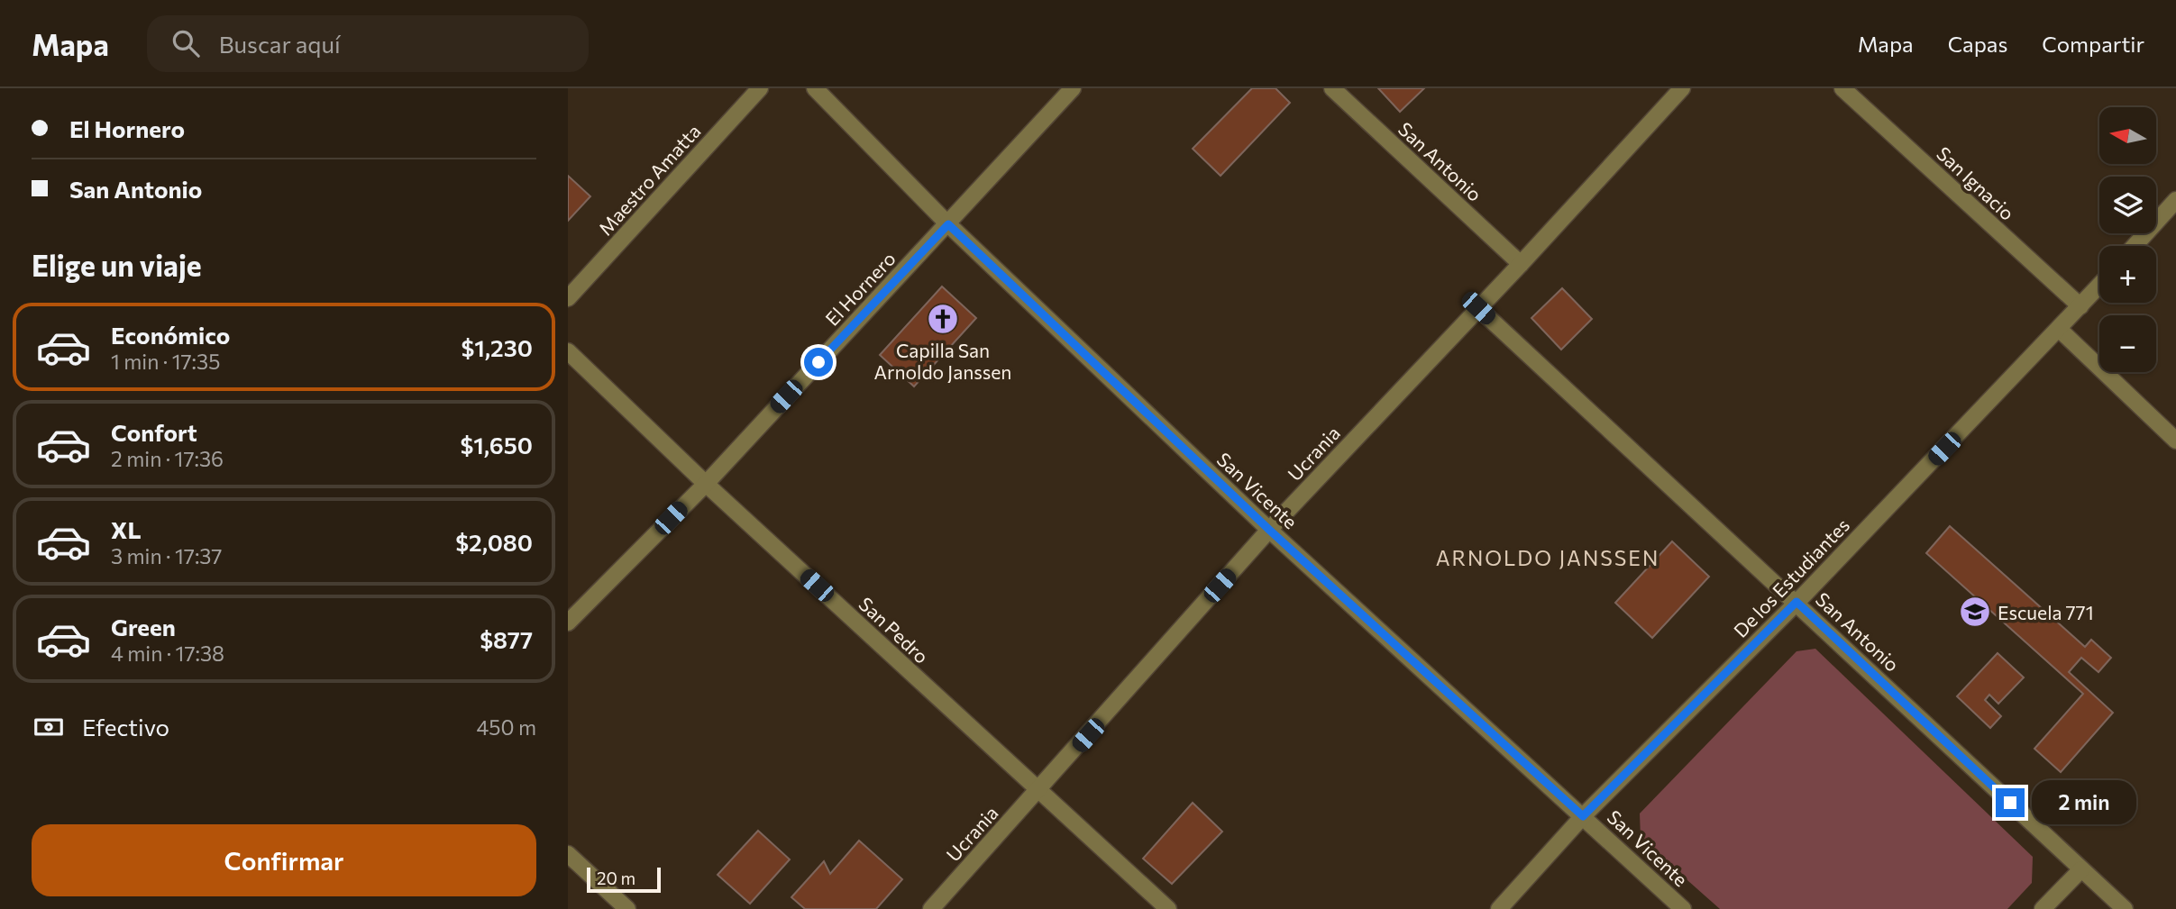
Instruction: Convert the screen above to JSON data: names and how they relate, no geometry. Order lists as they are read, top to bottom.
{
  "streets": {
    "street": [
      "San Antonio",
      "Maestro Amatta",
      "San Ignacio",
      "El Hornero",
      "Ucrania",
      "San Vicente",
      "De los Estudiantes",
      "San Pedro"
    ]
  },
  "crossings": [
    ["San Antonio", "Ucrania"],
    ["San Antonio", "De los Estudiantes"],
    ["San Ignacio", "De los Estudiantes"],
    ["El Hornero", "San Vicente"],
    ["El Hornero", "San Pedro"],
    ["Ucrania", "San Vicente"],
    ["Ucrania", "San Pedro"],
    ["San Vicente", "De los Estudiantes"]
  ],
  "districts": ["ARNOLDO JANSSEN"],
  "places": {
    "church": ["Capilla San Arnoldo Janssen"],
    "school or university": ["Escuela 771"]
  },
  "scale_bar": "20 m",
  "north": "left",
  "page": {
    "header": "Mapa",
    "search": "Buscar aquí",
    "nav": ["Mapa", "Capas", "Compartir"],
    "banner": ["El Hornero", "San Antonio"],
    "map_buttons": ["+", "−"],
    "heading": "Elige un viaje",
    "list": [
      {
        "name": "Económico",
        "note": "1 min · 17:35",
        "value": "$1,230"
      },
      {
        "name": "Confort",
        "note": "2 min · 17:36",
        "value": "$1,650"
      },
      {
        "name": "XL",
        "note": "3 min · 17:37",
        "value": "$2,080"
      },
      {
        "name": "Green",
        "note": "4 min · 17:38",
        "value": "$877"
      }
    ],
    "pay": ["Efectivo", "450 m"],
    "bubble": "2 min",
    "buttons": "Confirmar",
    "scale": "20 m"
  }
}
